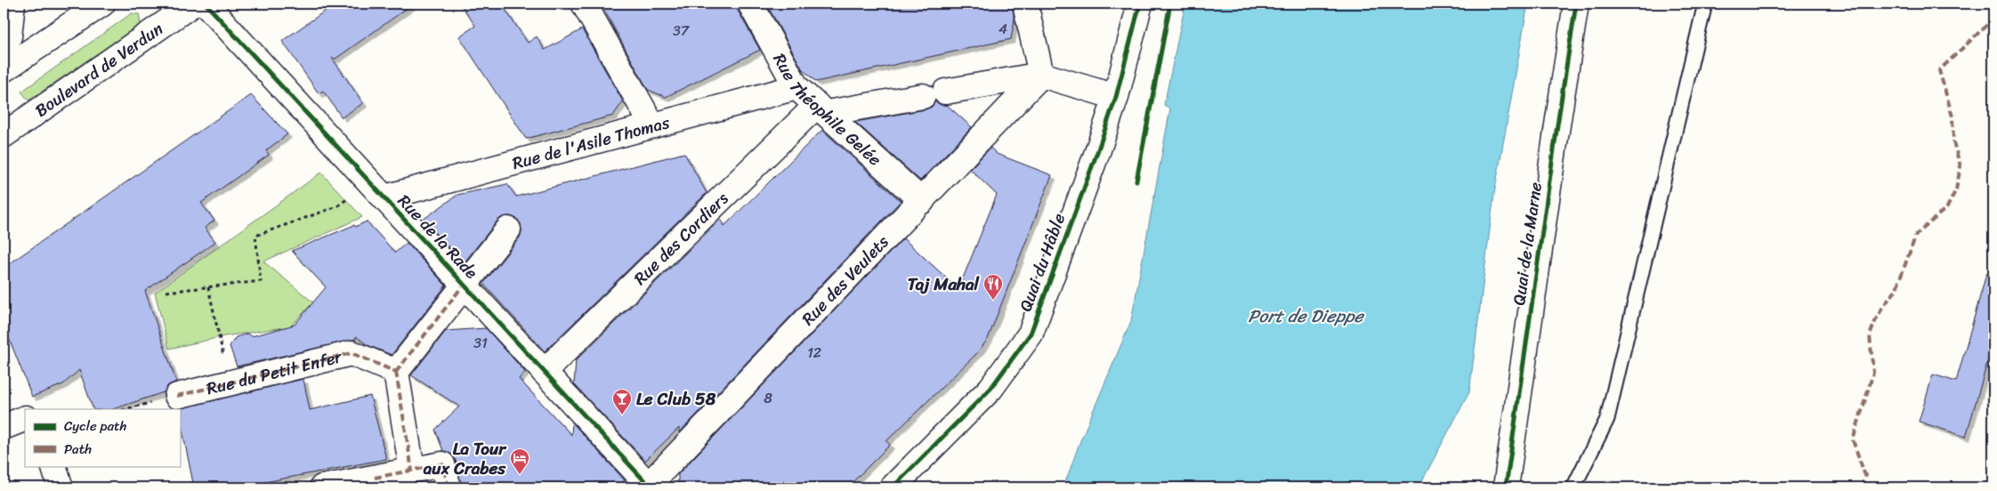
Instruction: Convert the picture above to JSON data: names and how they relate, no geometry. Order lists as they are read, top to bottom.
{
  "streets": {
    "street": [
      "Boulevard de Verdun",
      "Rue Théophile Gelée",
      "Rue de l'Asile Thomas",
      "Rue de la Rade",
      "Rue des Cordiers",
      "Quai de la Marne",
      "Quai du Hâble",
      "Rue des Veulets",
      "Rue du Petit Enfer"
    ]
  },
  "crossings": [
    ["Rue Théophile Gelée", "Rue de l'Asile Thomas"],
    ["Rue Théophile Gelée", "Rue des Cordiers"],
    ["Rue Théophile Gelée", "Rue des Veulets"],
    ["Rue de l'Asile Thomas", "Rue de la Rade"],
    ["Rue de la Rade", "Rue des Cordiers"],
    ["Rue de la Rade", "Rue des Veulets"]
  ],
  "water": ["Port de Dieppe"],
  "places": {
    "restaurant": ["Taj Mahal"],
    "bar": ["Le Club 58"],
    "hotel": ["La Tour aux Crabes"]
  },
  "house_numbers": [
    "4",
    "37",
    "31",
    "12",
    "8"
  ],
  "legend": ["Cycle path", "Path"]
}
